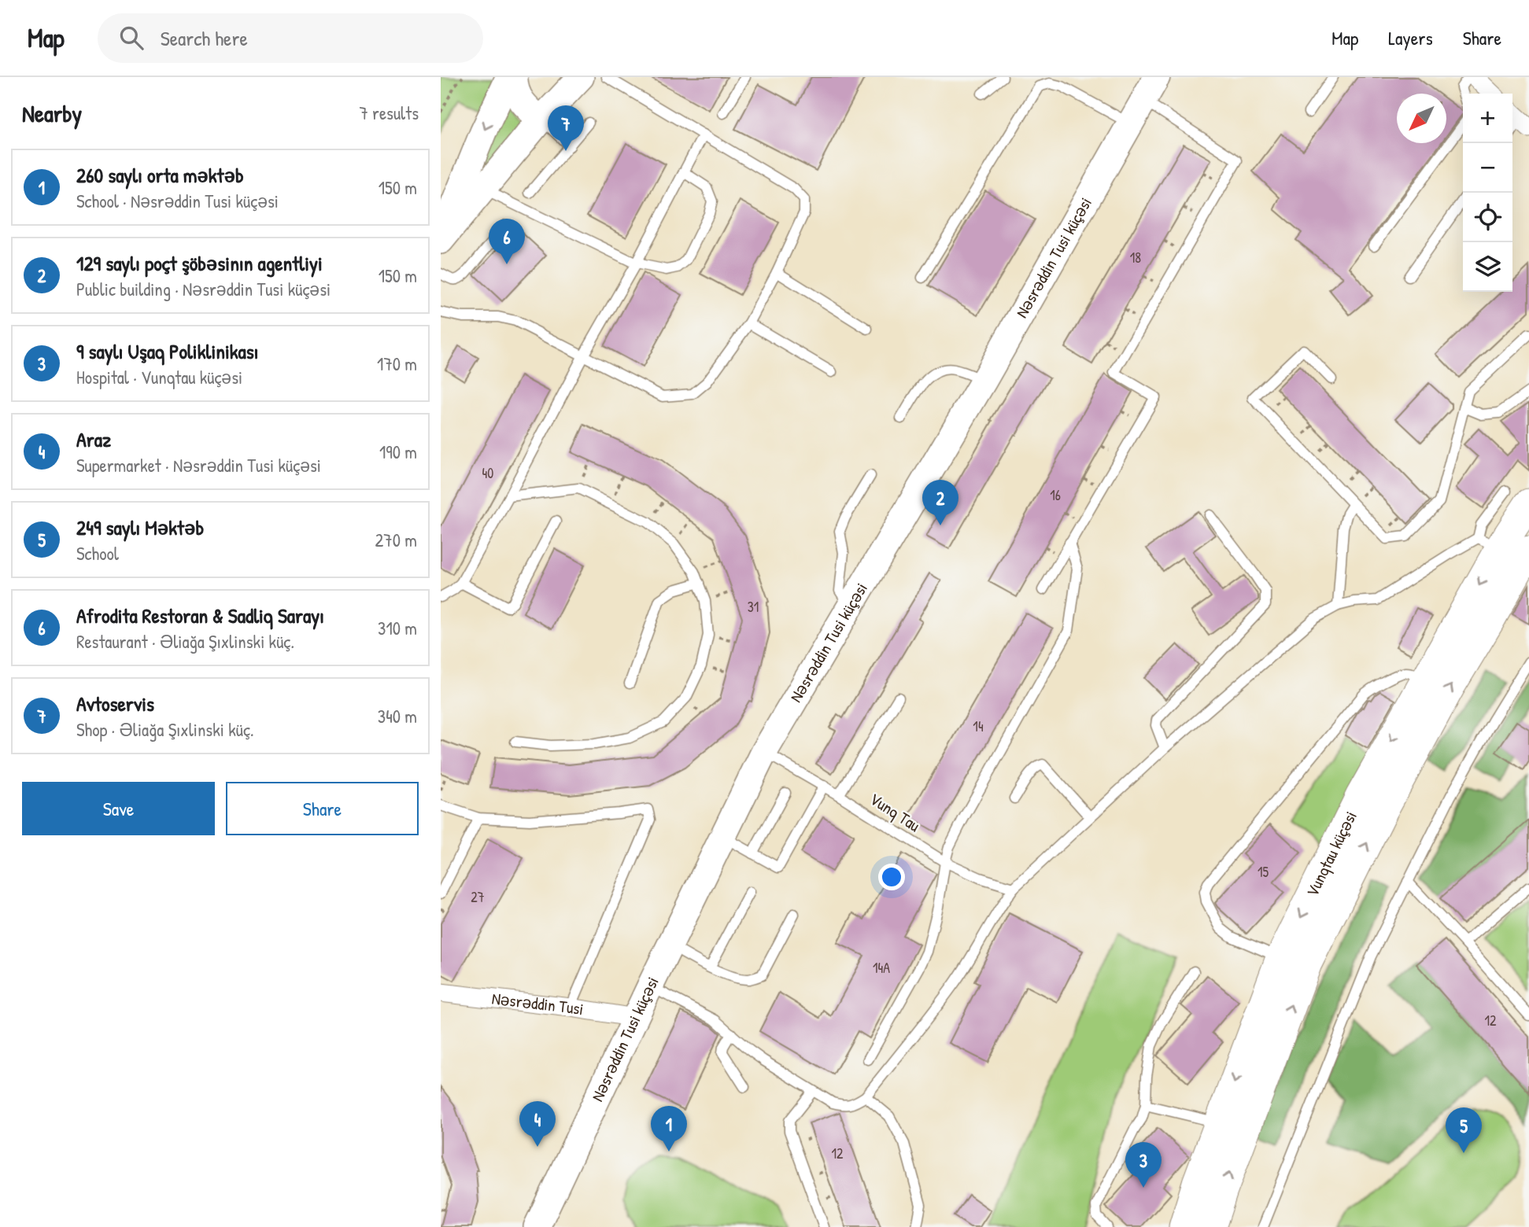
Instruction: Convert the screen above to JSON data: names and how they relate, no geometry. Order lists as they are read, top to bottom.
{
  "streets": {
    "main road": ["Nəsrəddin Tusi küçəsi", "Vunqtau küçəsi"],
    "street": ["Nəsrəddin Tusi"],
    "lane": ["Vunq Tau"]
  },
  "crossings": [
    ["Nəsrəddin Tusi küçəsi", "Vunq Tau"],
    ["Nəsrəddin Tusi küçəsi", "Nəsrəddin Tusi"]
  ],
  "house_numbers": [
    "18",
    "40",
    "16",
    "31",
    "14",
    "15",
    "27",
    "14A",
    "12",
    "12"
  ],
  "north": "bottom left",
  "page": {
    "header": "Map",
    "search": "Search here",
    "nav": ["Map", "Layers", "Share"],
    "heading": ["Nearby", "7 results"],
    "map_buttons": ["+", "−"],
    "pins": [
      "7",
      "6",
      "2",
      "4",
      "1",
      "5",
      "3"
    ],
    "list": [
      {
        "mark": "1",
        "name": "260 saylı orta məktəb",
        "note": "School · Nəsrəddin Tusi küçəsi",
        "value": "150 m"
      },
      {
        "mark": "2",
        "name": "129 saylı poçt şöbəsinın agentliyi",
        "note": "Public building · Nəsrəddin Tusi küçəsi",
        "value": "150 m"
      },
      {
        "mark": "3",
        "name": "9 saylı Uşaq Poliklinikası",
        "note": "Hospital · Vunqtau küçəsi",
        "value": "170 m"
      },
      {
        "mark": "4",
        "name": "Araz",
        "note": "Supermarket · Nəsrəddin Tusi küçəsi",
        "value": "190 m"
      },
      {
        "mark": "5",
        "name": "249 saylı Məktəb",
        "note": "School",
        "value": "270 m"
      },
      {
        "mark": "6",
        "name": "Afrodita Restoran & Sadliq Sarayı",
        "note": "Restaurant · Əliağa Şıxlinski küç.",
        "value": "310 m"
      },
      {
        "mark": "7",
        "name": "Avtoservis",
        "note": "Shop · Əliağa Şıxlinski küç.",
        "value": "340 m"
      }
    ],
    "buttons": ["Save", "Share"]
  }
}
